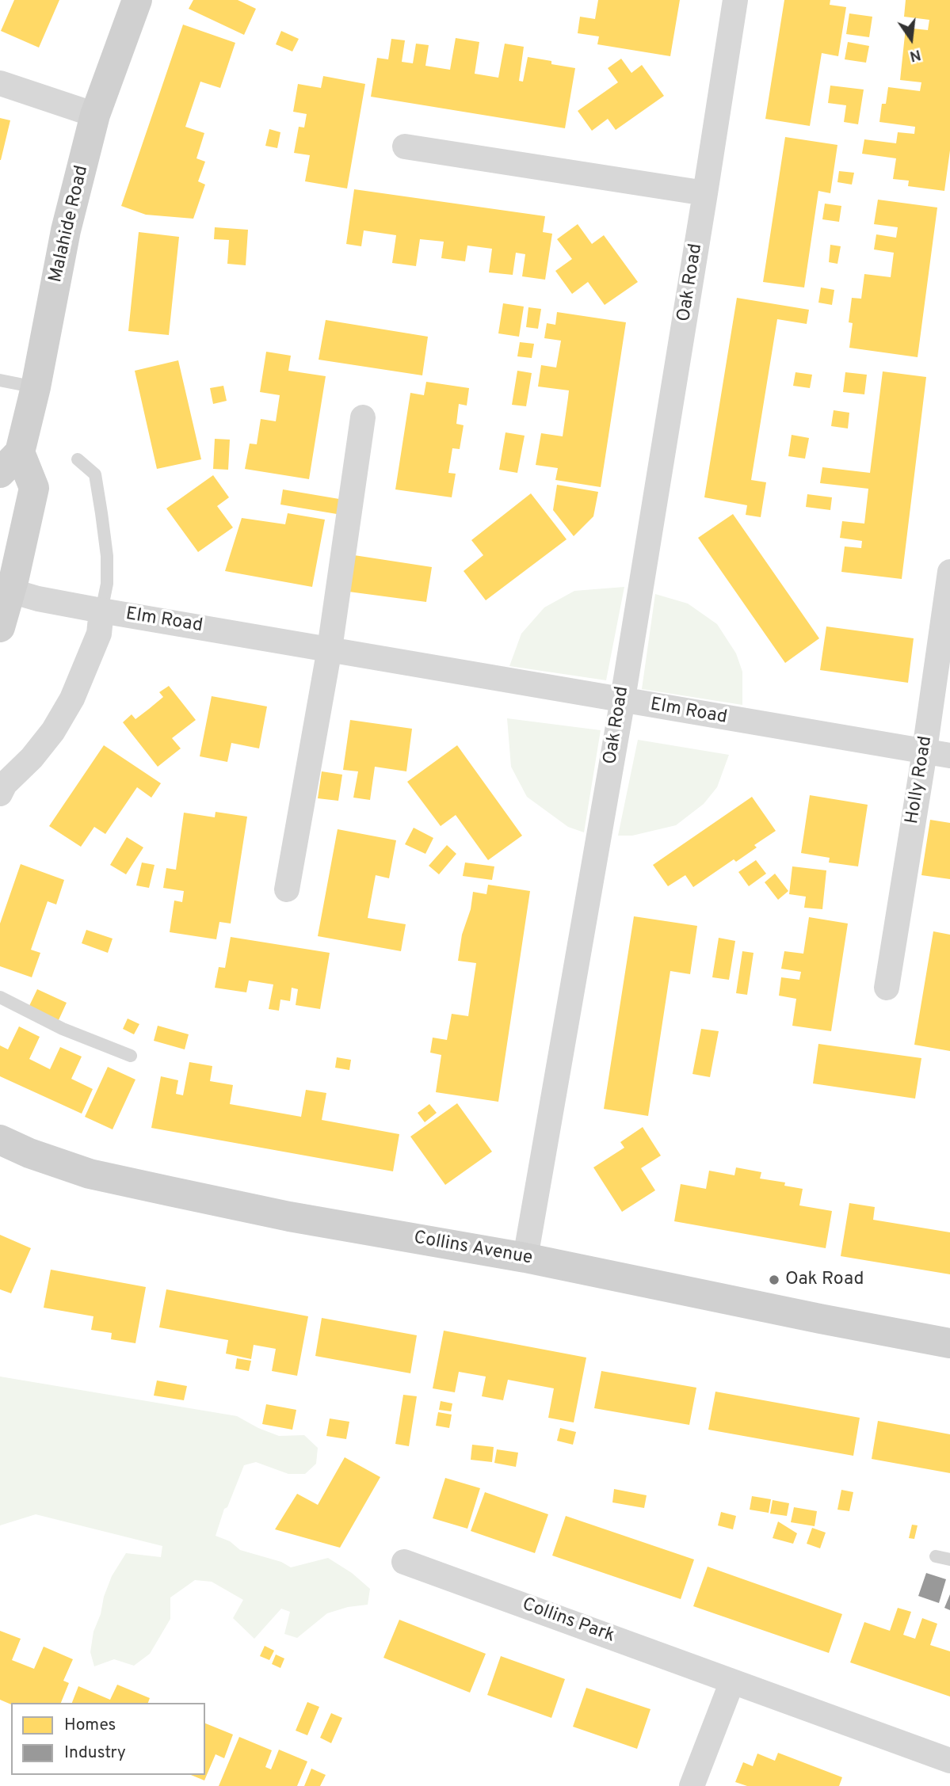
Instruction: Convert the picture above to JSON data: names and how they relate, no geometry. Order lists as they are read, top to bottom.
{
  "streets": {
    "main road": ["Malahide Road", "Collins Avenue"],
    "street": [
      "Oak Road",
      "Elm Road",
      "Holly Road",
      "Collins Park"
    ]
  },
  "crossings": [
    ["Malahide Road", "Elm Road"],
    ["Oak Road", "Elm Road"],
    ["Oak Road", "Collins Avenue"],
    ["Elm Road", "Holly Road"]
  ],
  "places": ["Oak Road"],
  "legend": ["Homes", "Industry"],
  "north": "bottom"
}
